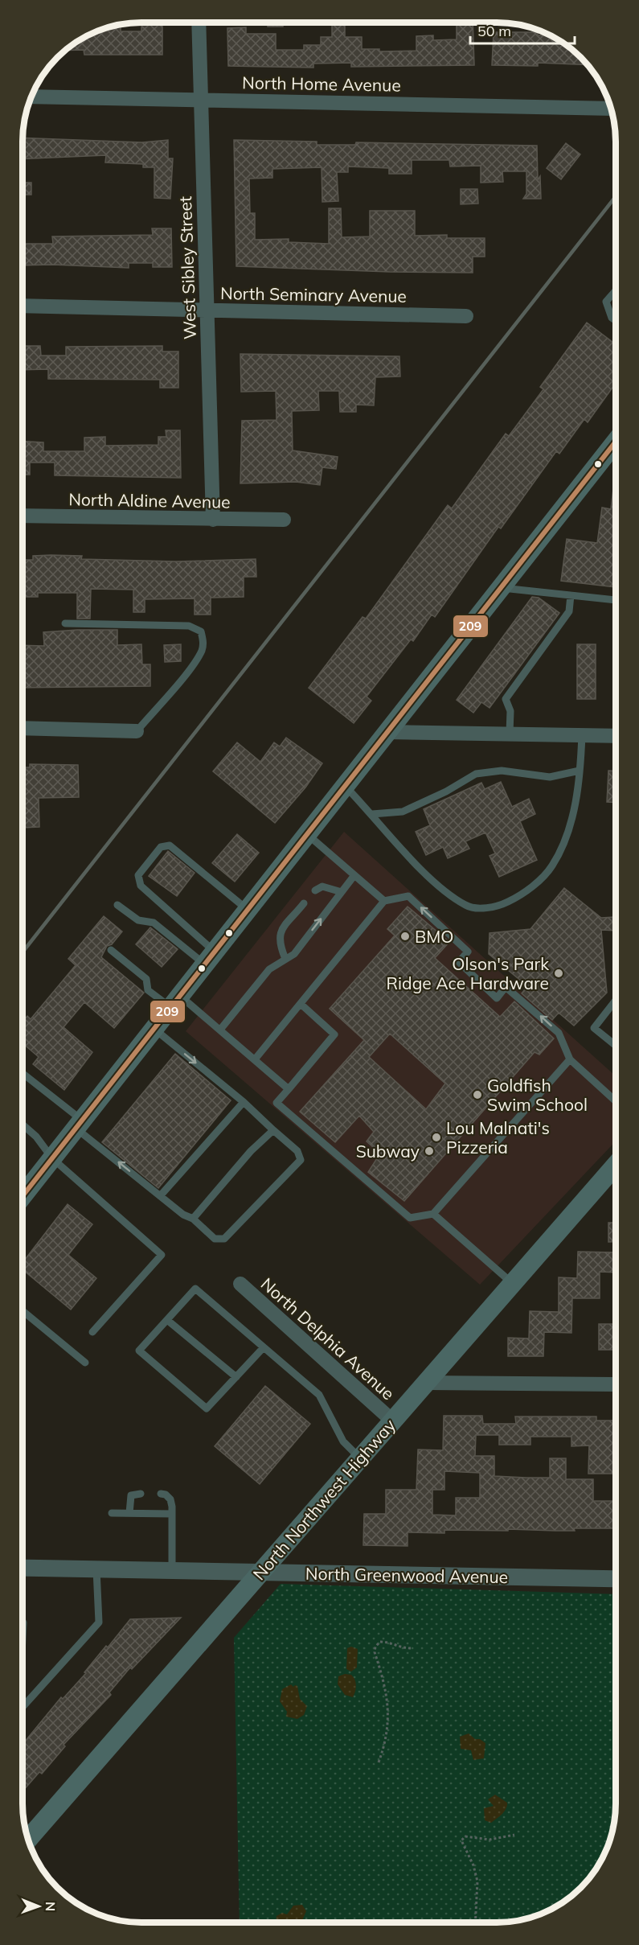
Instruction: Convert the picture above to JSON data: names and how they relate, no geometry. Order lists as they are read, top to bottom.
{
  "streets": {
    "main road": ["North Northwest Highway"],
    "street": [
      "North Home Avenue",
      "West Sibley Street",
      "North Seminary Avenue",
      "North Aldine Avenue",
      "North Delphia Avenue",
      "North Greenwood Avenue"
    ]
  },
  "crossings": [
    ["North Home Avenue", "West Sibley Street"],
    ["West Sibley Street", "North Seminary Avenue"],
    ["West Sibley Street", "North Aldine Avenue"],
    ["North Delphia Avenue", "North Northwest Highway"],
    ["North Northwest Highway", "North Greenwood Avenue"]
  ],
  "places": [
    "BMO",
    "Olson's Park Ridge Ace Hardware",
    "Goldfish Swim School",
    "Lou Malnati's Pizzeria",
    "Subway"
  ],
  "lines": ["transit line 209"],
  "scale_bar": "50 m",
  "north": "right"
}
